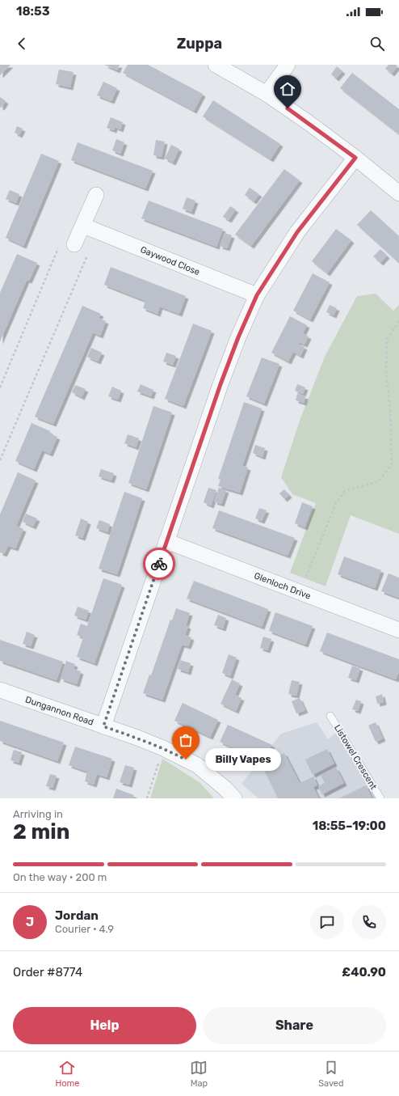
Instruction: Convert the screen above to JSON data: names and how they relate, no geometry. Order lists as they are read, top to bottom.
{
  "streets": {
    "street": ["Gaywood Close", "Glenloch Drive", "Dungannon Road"],
    "lane": ["Listowel Crescent"]
  },
  "places": ["Billy Vapes"],
  "page": {
    "status": "18:53",
    "header": "Zuppa",
    "bubble": "Billy Vapes",
    "heading": ["2 min", "Arriving in", "18:55–19:00"],
    "panel": [
      "Jordan",
      "Courier · 4.9",
      "Order #8774",
      "£40.90"
    ],
    "bar": "On the way · 200 m",
    "round": "J",
    "buttons": ["Help", "Share"],
    "tabs": ["Home", "Map", "Saved"]
  }
}
